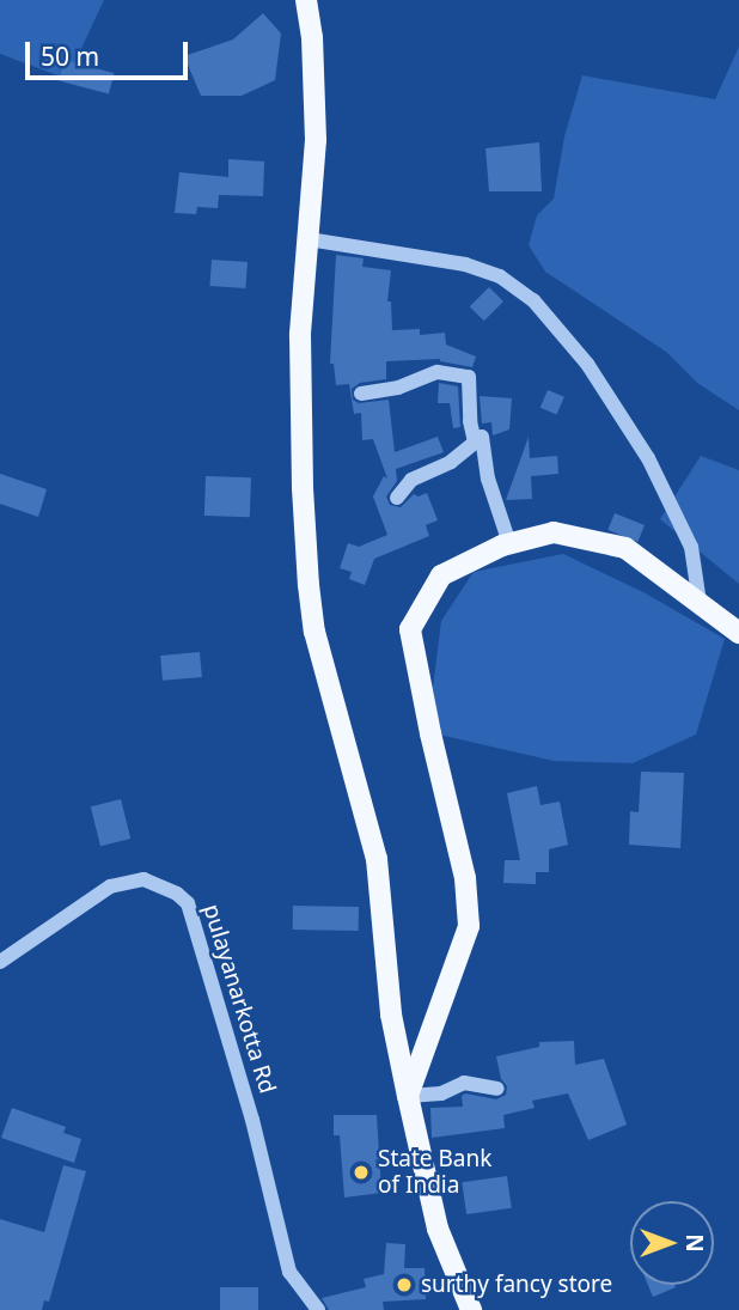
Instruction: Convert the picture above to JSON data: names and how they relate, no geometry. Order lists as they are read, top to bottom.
{
  "streets": {
    "street": ["pulayanarkotta Rd"]
  },
  "places": ["State Bank of India", "surthy fancy store"],
  "scale_bar": "50 m",
  "north": "right"
}
